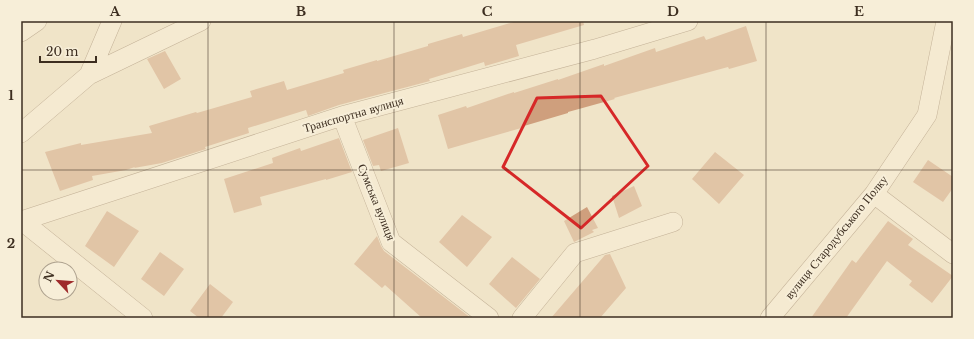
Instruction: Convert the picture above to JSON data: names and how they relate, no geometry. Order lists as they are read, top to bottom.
{
  "streets": {
    "street": ["Транспортна вулиця", "Сумська вулиця", "вулиця Стародубського Полку"]
  },
  "crossings": [
    ["Транспортна вулиця", "Сумська вулиця"]
  ],
  "scale_bar": "20 m",
  "north": "top left",
  "grid": {
    "columns": [
      "A",
      "B",
      "C",
      "D",
      "E"
    ],
    "rows": ["1", "2"]
  }
}
